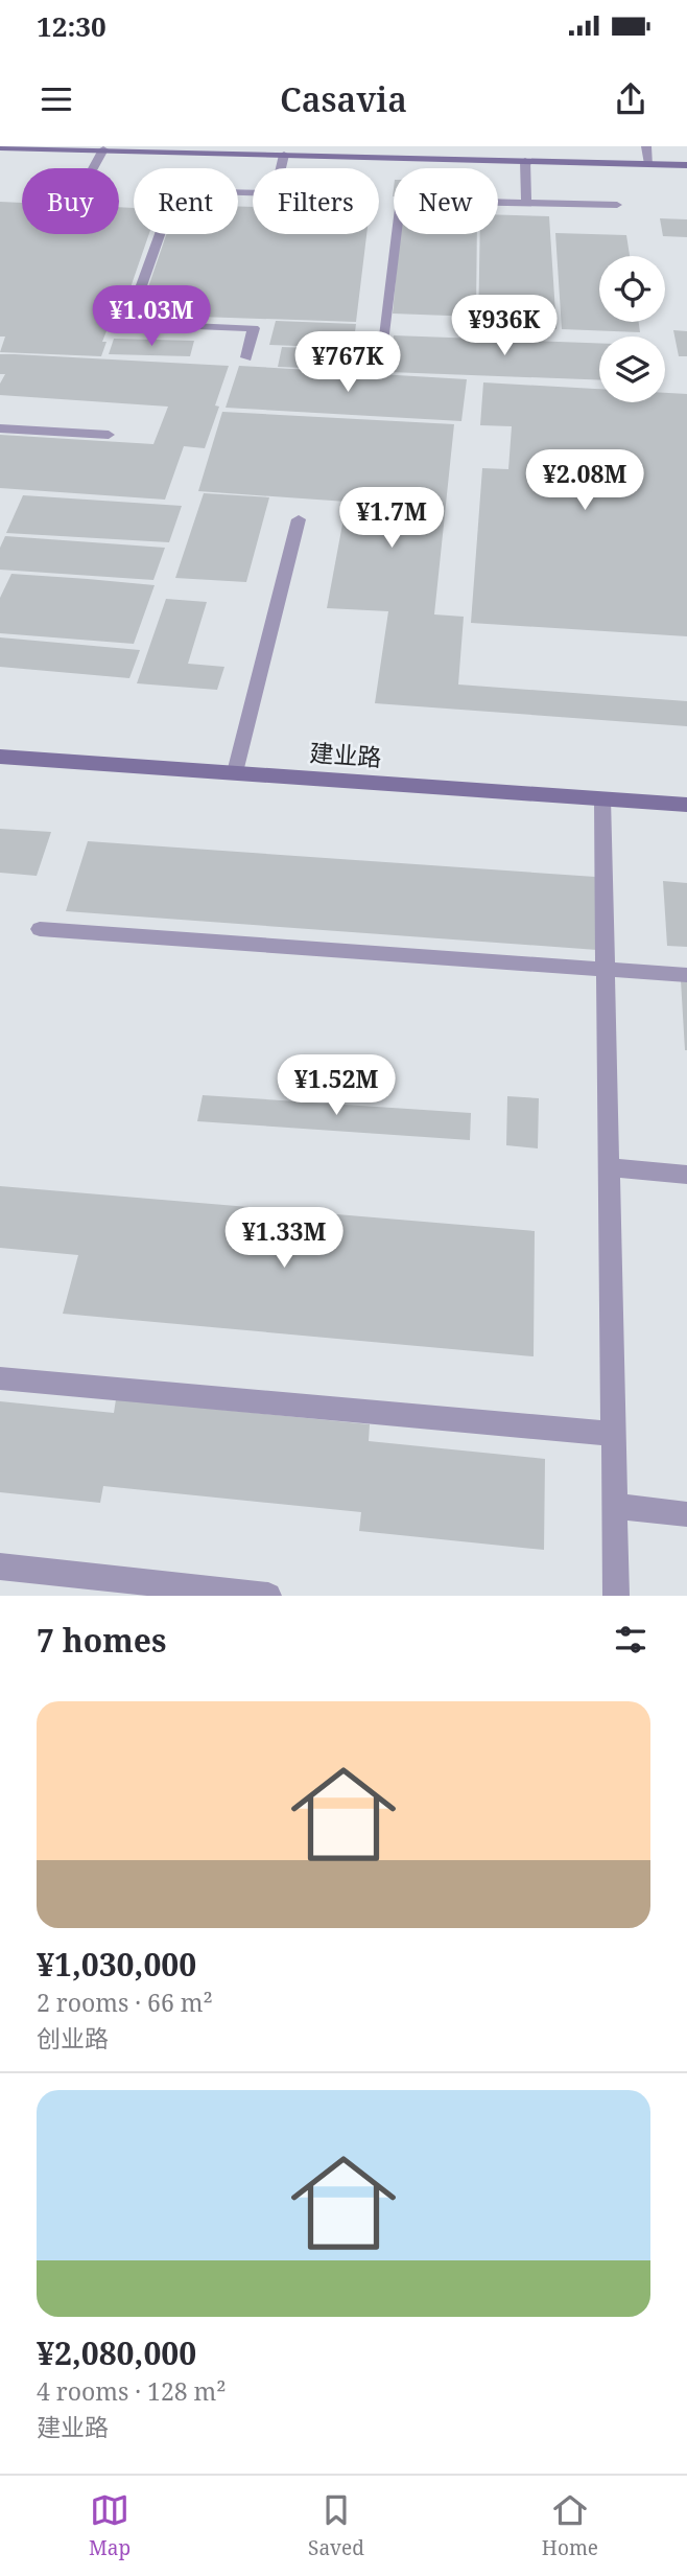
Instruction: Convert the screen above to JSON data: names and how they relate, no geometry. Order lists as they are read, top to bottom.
{
  "streets": {
    "street": ["建业路"]
  },
  "page": {
    "status": "12:30",
    "header": "Casavia",
    "chip": [
      "Buy",
      "Rent",
      "Filters",
      "New"
    ],
    "price": [
      "¥1.03M",
      "¥936K",
      "¥767K",
      "¥2.08M",
      "¥1.7M",
      "¥1.52M",
      "¥1.33M"
    ],
    "heading": "7 homes",
    "list": [
      {
        "name": "¥1,030,000",
        "note": "2 rooms · 66 m² · 创业路"
      },
      {
        "name": "¥2,080,000",
        "note": "4 rooms · 128 m² · 建业路"
      }
    ],
    "tabs": ["Map", "Saved", "Home"]
  }
}
